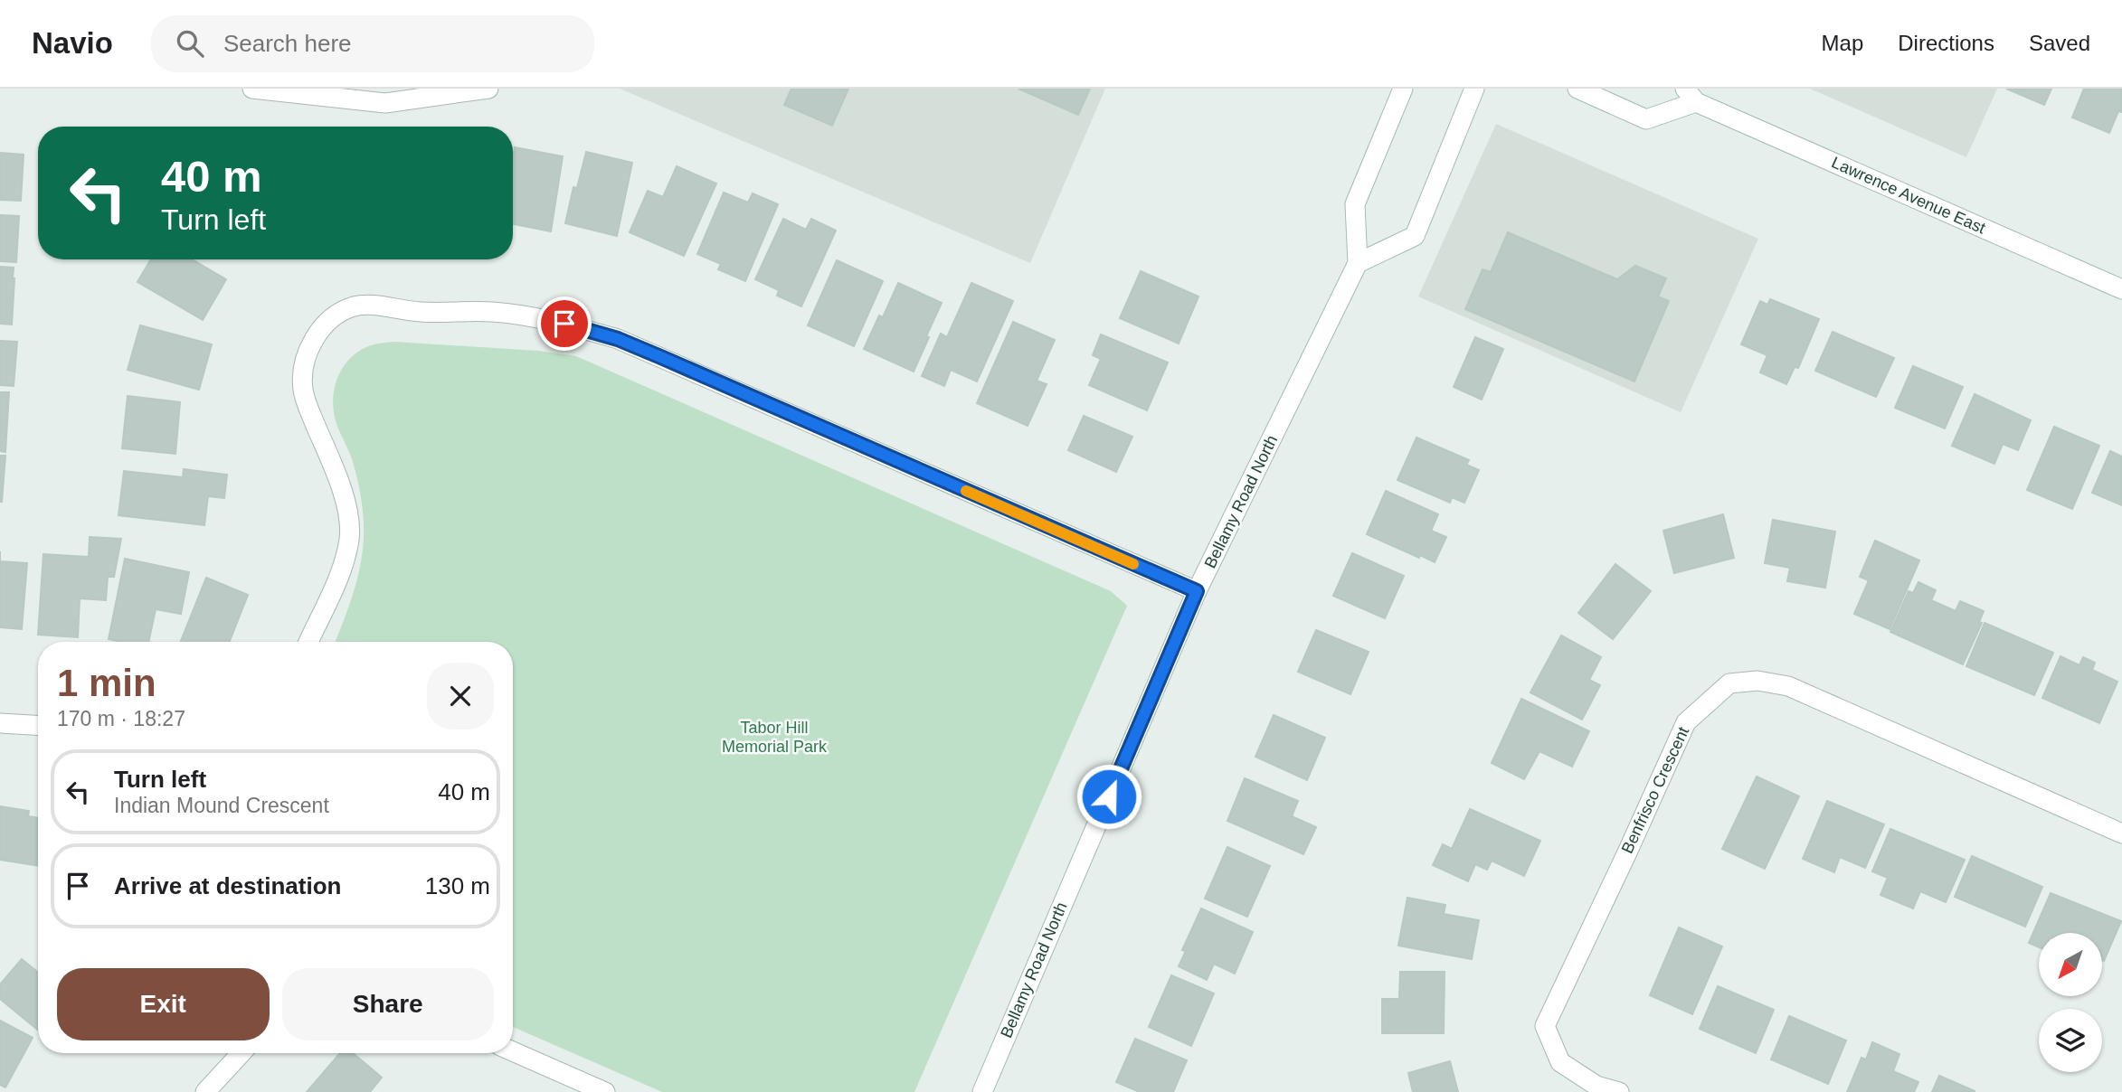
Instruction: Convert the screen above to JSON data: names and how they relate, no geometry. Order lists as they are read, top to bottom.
{
  "streets": {
    "street": ["Lawrence Avenue East", "Bellamy Road North", "Benfrisco Crescent"]
  },
  "parks": ["Tabor Hill Memorial Park"],
  "north": "bottom left",
  "page": {
    "header": "Navio",
    "search": "Search here",
    "nav": ["Map", "Directions", "Saved"],
    "turn": ["40 m", "Turn left"],
    "heading": ["1 min", "170 m · 18:27"],
    "list": [
      {
        "name": "Turn left",
        "note": "Indian Mound Crescent",
        "value": "40 m"
      },
      {
        "name": "Arrive at destination",
        "value": "130 m"
      }
    ],
    "buttons": ["Exit", "Share"]
  }
}
